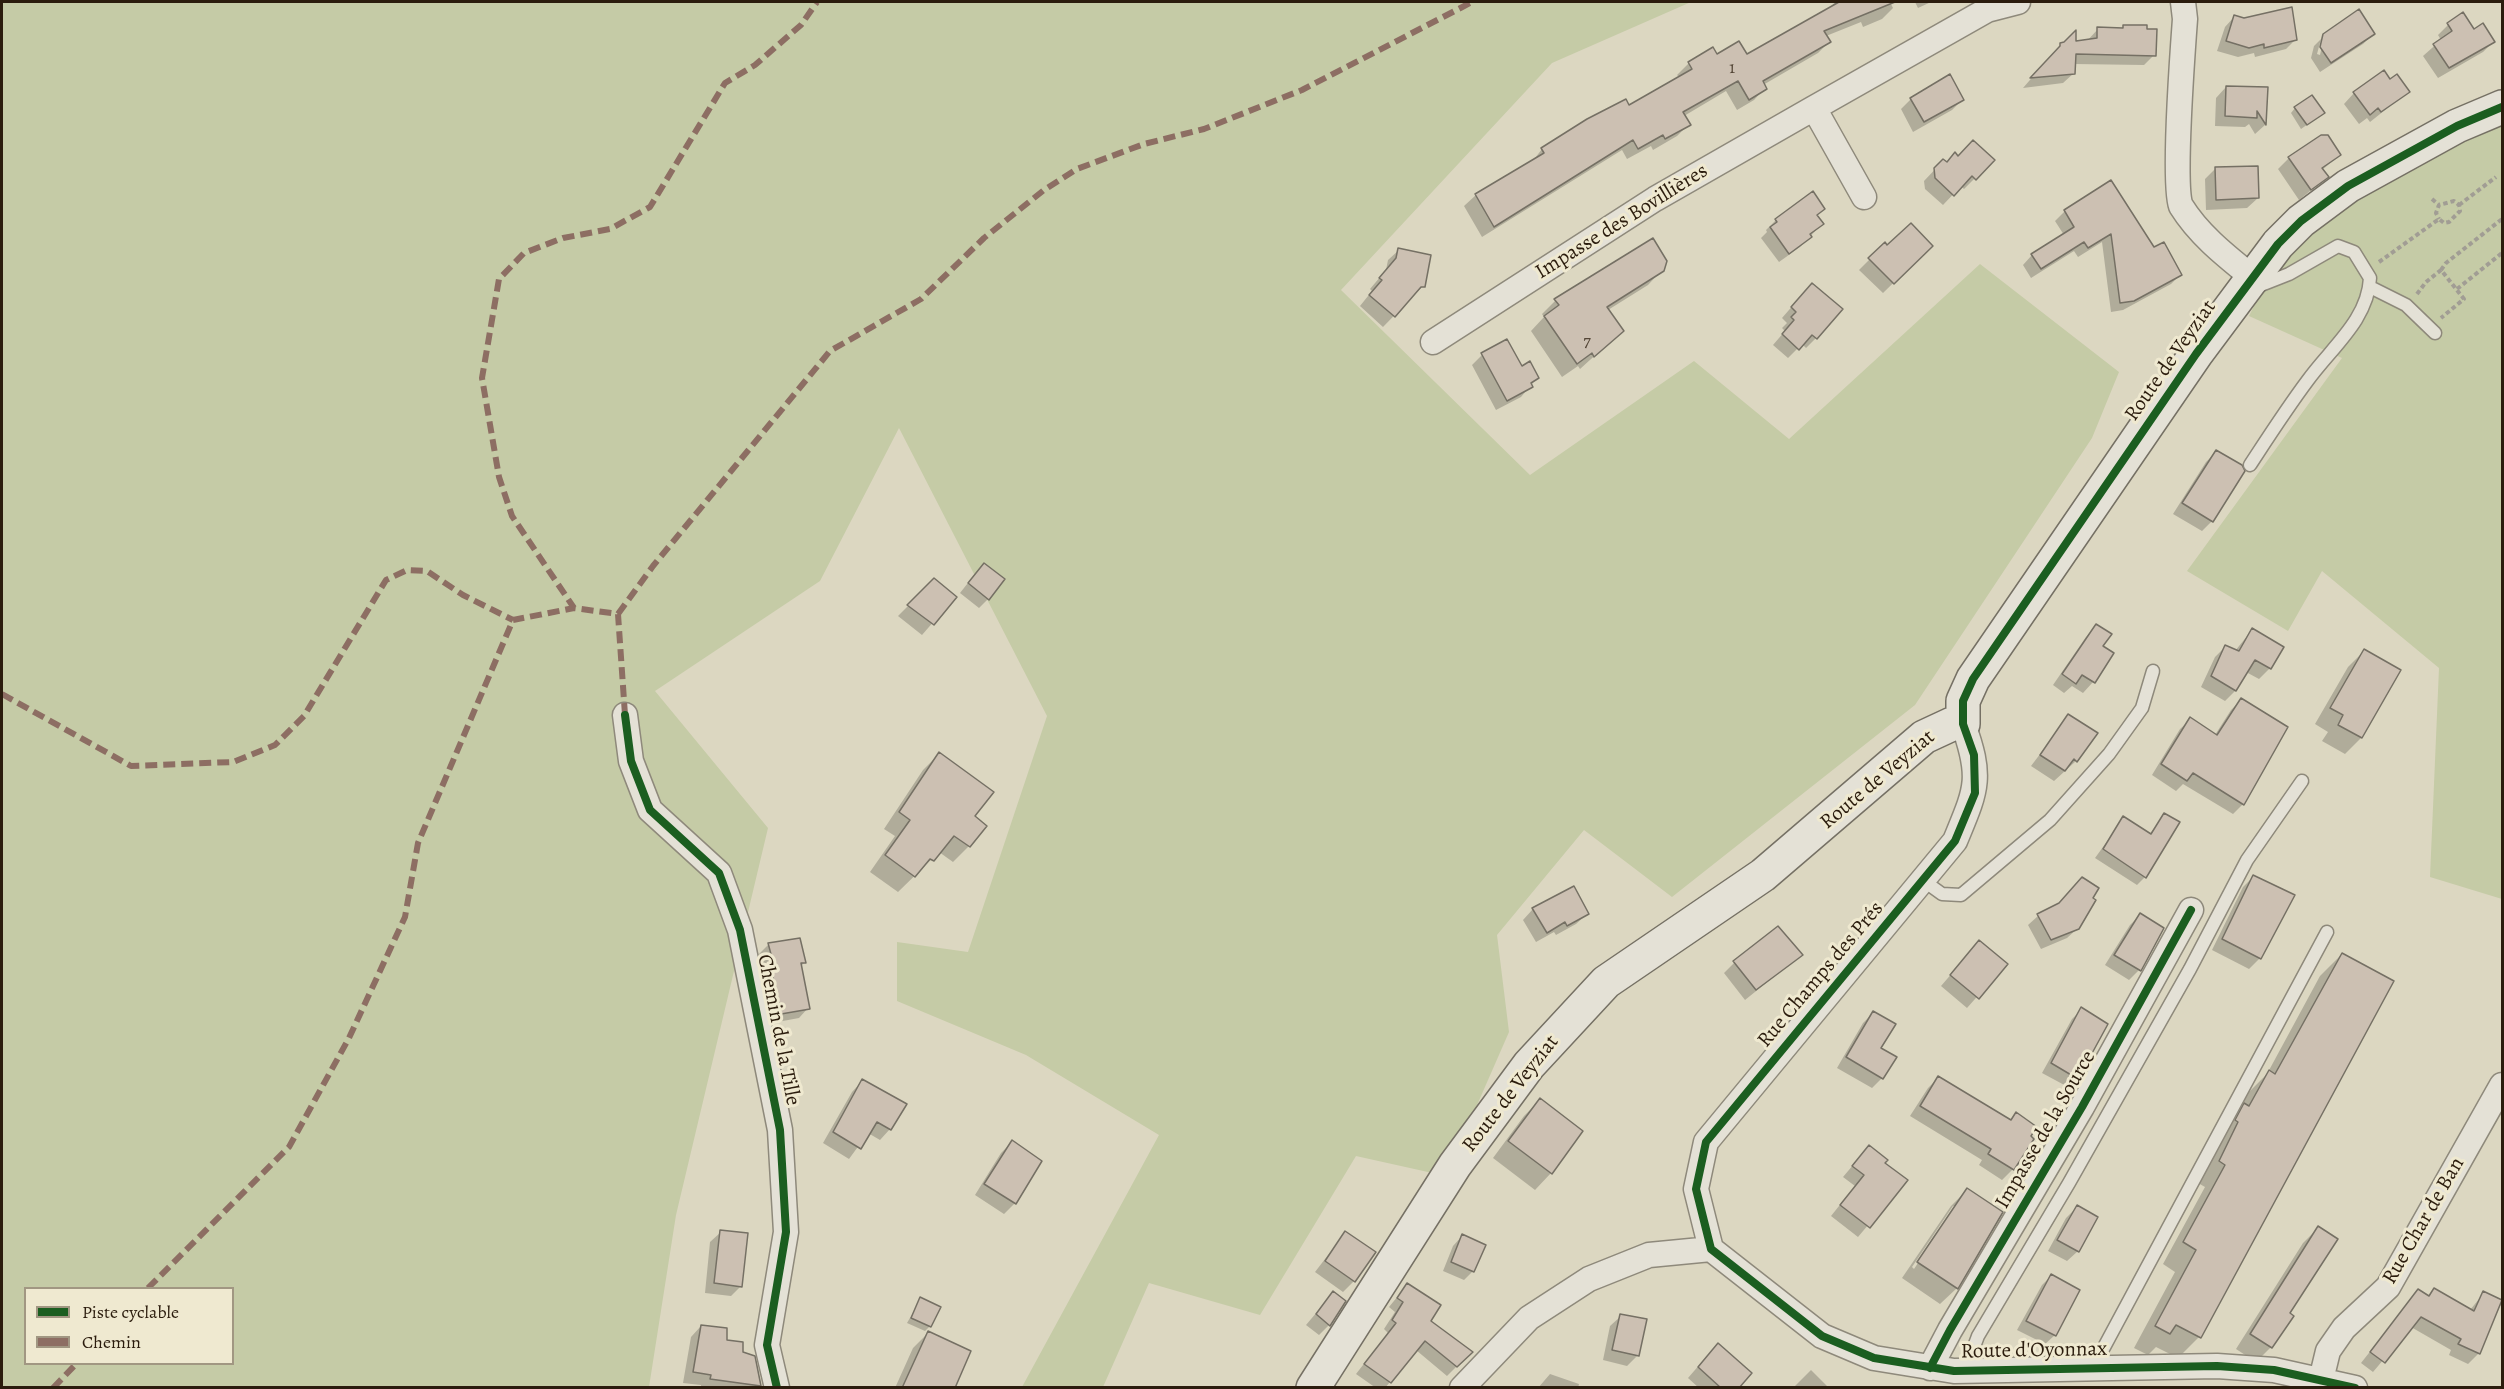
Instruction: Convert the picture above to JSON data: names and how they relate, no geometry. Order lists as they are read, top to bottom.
{
  "streets": {
    "street": [
      "Impasse des Bovillières",
      "Route de Veyziat",
      "Rue Champs des Prés",
      "Chemin de la Tille",
      "Impasse de la Source",
      "Rue Char de Ban",
      "Route d'Oyonnax"
    ]
  },
  "crossings": [
    ["Route de Veyziat", "Rue Champs des Prés"],
    ["Rue Champs des Prés", "Route d'Oyonnax"],
    ["Impasse de la Source", "Route d'Oyonnax"],
    ["Rue Char de Ban", "Route d'Oyonnax"]
  ],
  "house_numbers": ["1", "7"],
  "legend": ["Piste cyclable", "Chemin"]
}
